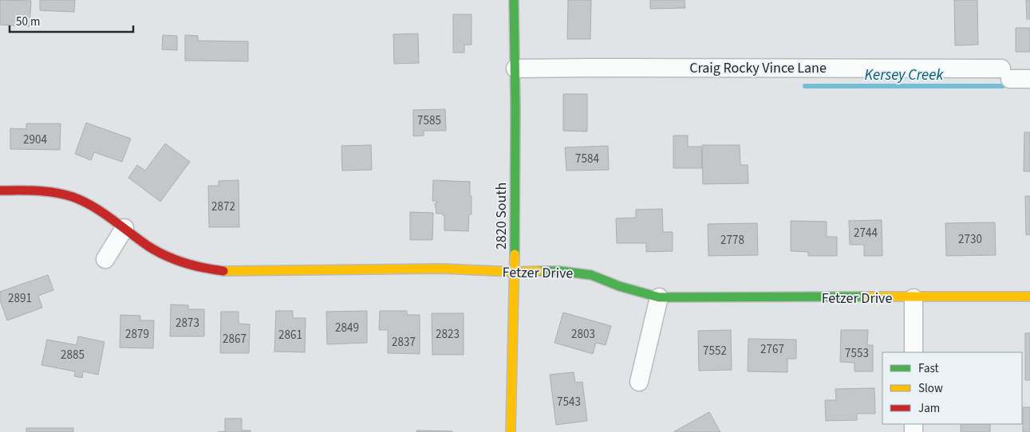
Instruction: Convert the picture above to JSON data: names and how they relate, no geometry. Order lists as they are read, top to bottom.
{
  "streets": {
    "street": ["Craig Rocky Vince Lane", "2820 South", "Fetzer Drive"]
  },
  "crossings": [
    ["Craig Rocky Vince Lane", "2820 South"],
    ["2820 South", "Fetzer Drive"]
  ],
  "water": ["Kersey Creek"],
  "house_numbers": [
    "7585",
    "2904",
    "7584",
    "2872",
    "2744",
    "2730",
    "2778",
    "2891",
    "2873",
    "2849",
    "2879",
    "2823",
    "2803",
    "2861",
    "2867",
    "2837",
    "2767",
    "7552",
    "7553",
    "2885",
    "7543"
  ],
  "legend": ["Fast", "Slow", "Jam"],
  "scale_bar": "50 m"
}
